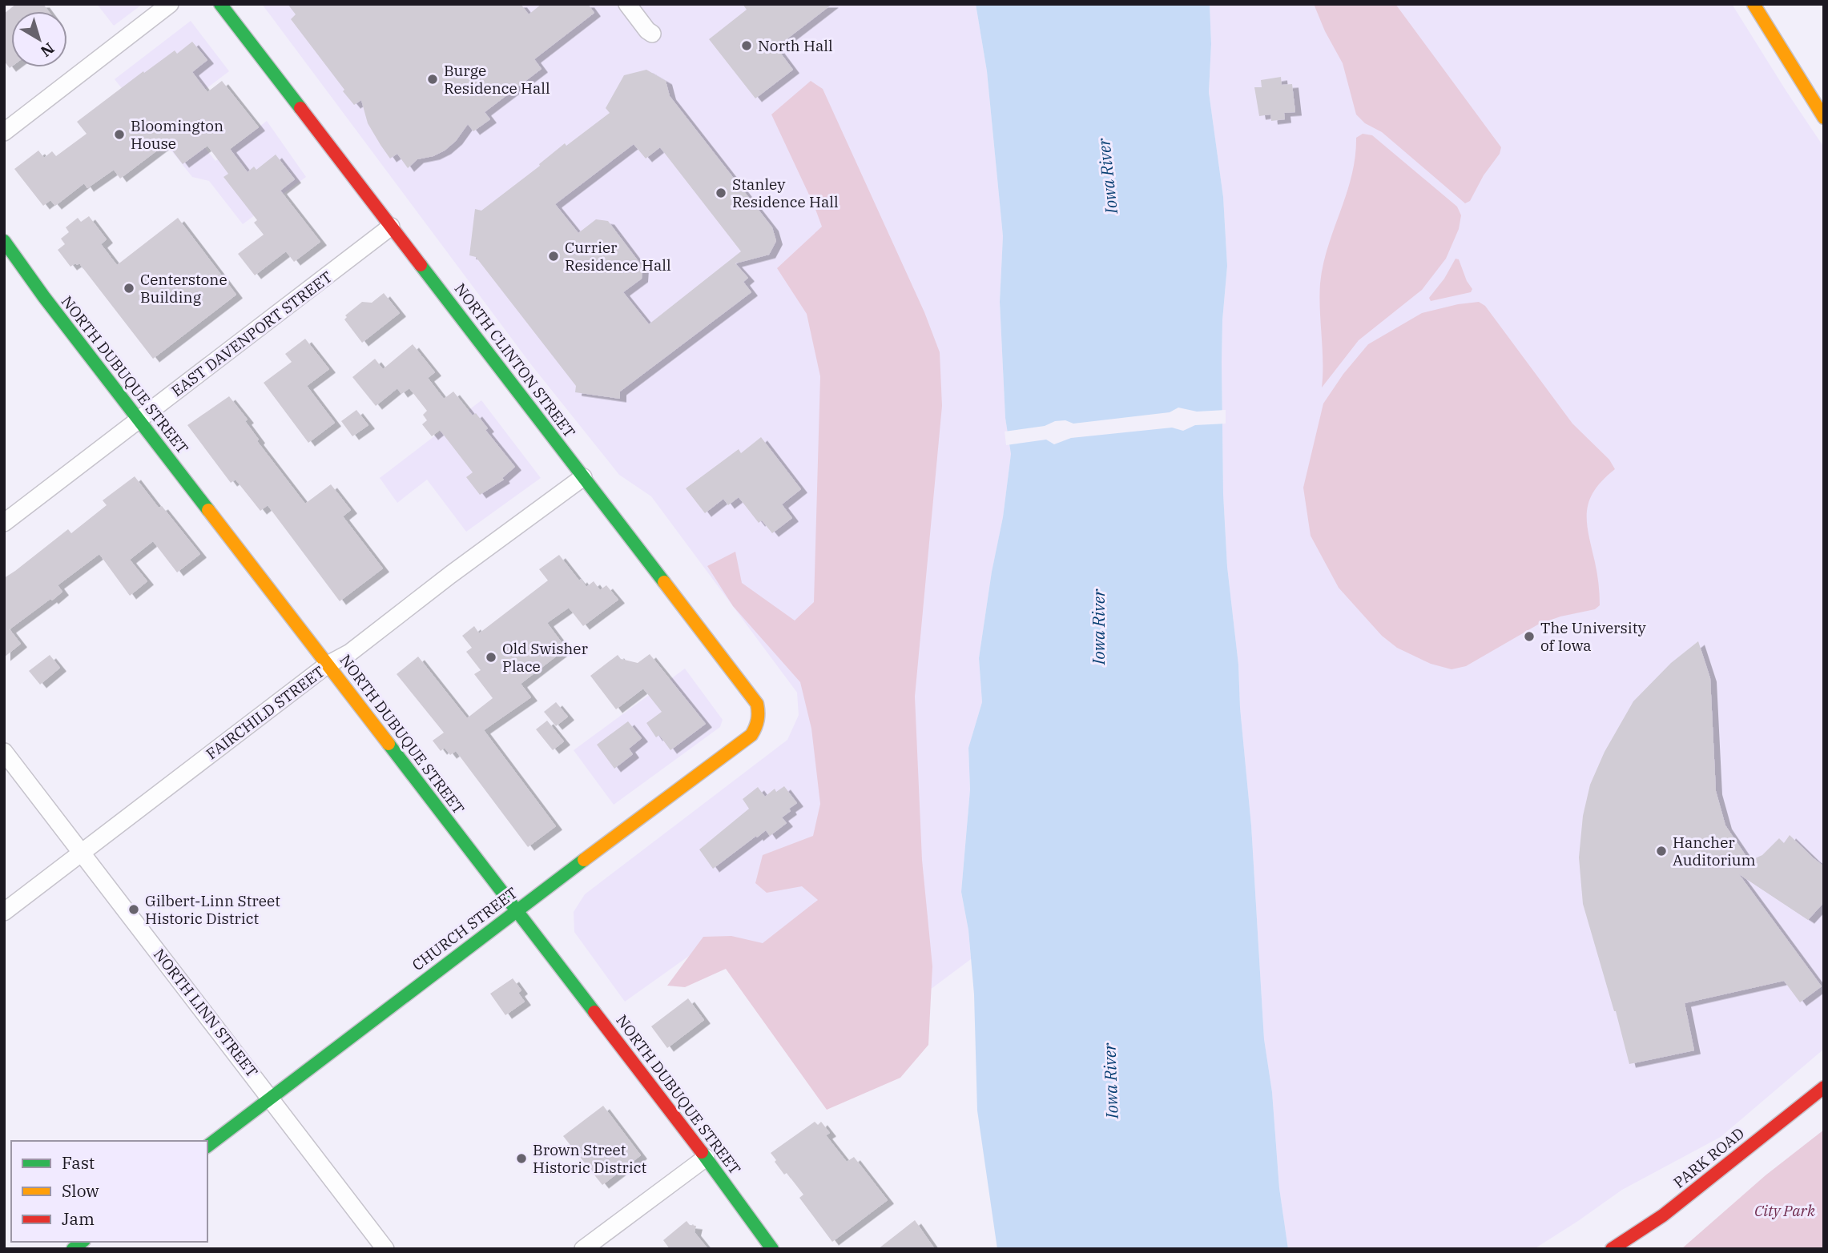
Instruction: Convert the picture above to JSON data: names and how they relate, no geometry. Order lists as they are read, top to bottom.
{
  "streets": {
    "street": [
      "EAST DAVENPORT STREET",
      "NORTH CLINTON STREET",
      "NORTH DUBUQUE STREET",
      "FAIRCHILD STREET",
      "CHURCH STREET",
      "NORTH LINN STREET",
      "PARK ROAD"
    ]
  },
  "crossings": [
    ["EAST DAVENPORT STREET", "NORTH CLINTON STREET"],
    ["EAST DAVENPORT STREET", "NORTH DUBUQUE STREET"],
    ["NORTH CLINTON STREET", "FAIRCHILD STREET"],
    ["NORTH CLINTON STREET", "CHURCH STREET"],
    ["NORTH DUBUQUE STREET", "FAIRCHILD STREET"],
    ["NORTH DUBUQUE STREET", "CHURCH STREET"],
    ["FAIRCHILD STREET", "NORTH LINN STREET"],
    ["CHURCH STREET", "NORTH LINN STREET"]
  ],
  "water": ["Iowa River"],
  "parks": ["City Park"],
  "places": [
    "North Hall",
    "Burge Residence Hall",
    "Bloomington House",
    "Stanley Residence Hall",
    "Currier Residence Hall",
    "Centerstone Building",
    "The University of Iowa",
    "Old Swisher Place",
    "Hancher Auditorium",
    "Gilbert-Linn Street Historic District",
    "Brown Street Historic District"
  ],
  "legend": ["Fast", "Slow", "Jam"],
  "north": "bottom right"
}
